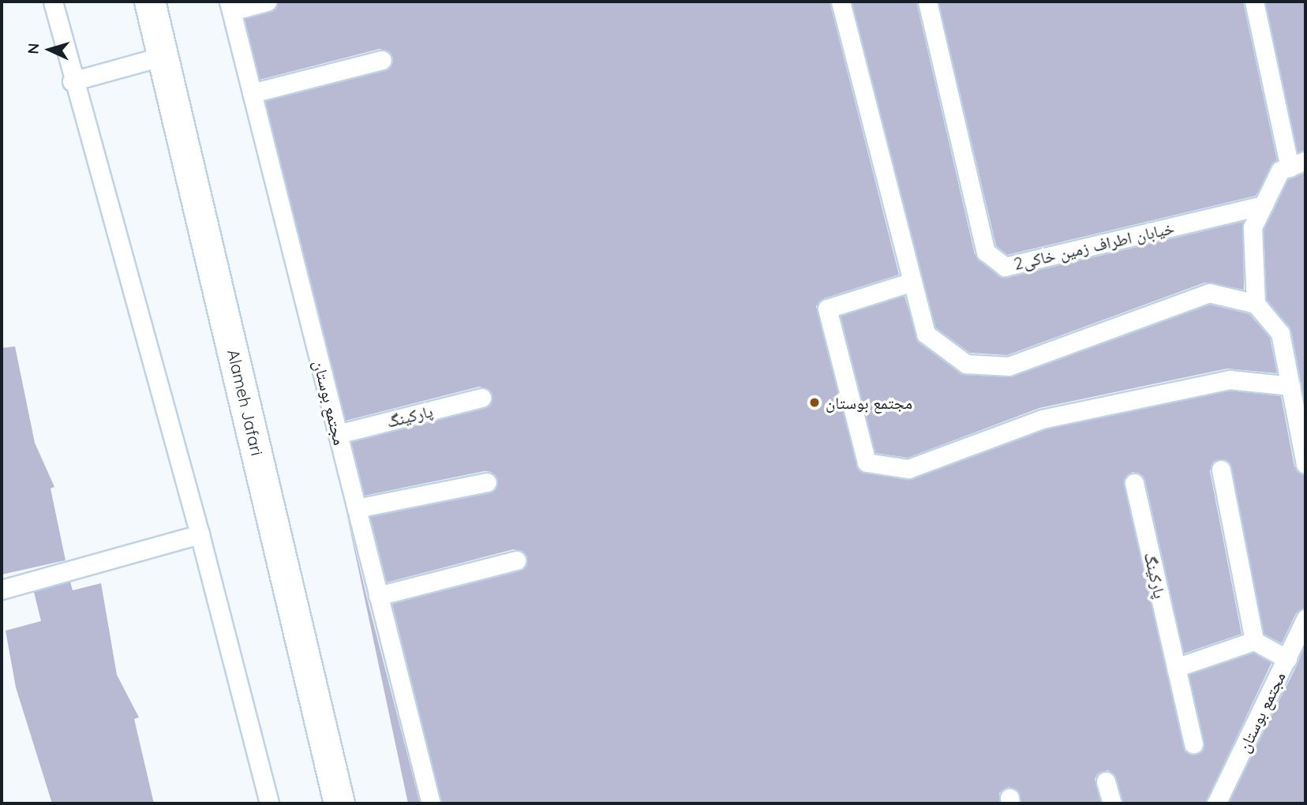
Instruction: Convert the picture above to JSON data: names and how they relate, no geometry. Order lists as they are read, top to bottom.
{
  "streets": {
    "street": ["Alameh Jafari"],
    "lane": ["خیابان اطراف زمین خاکی2", "مجتمع بوستان", "پارکینگ"]
  },
  "crossings": [
    ["مجتمع بوستان", "پارکینگ"]
  ],
  "places": ["مجتمع بوستان"],
  "north": "left"
}
